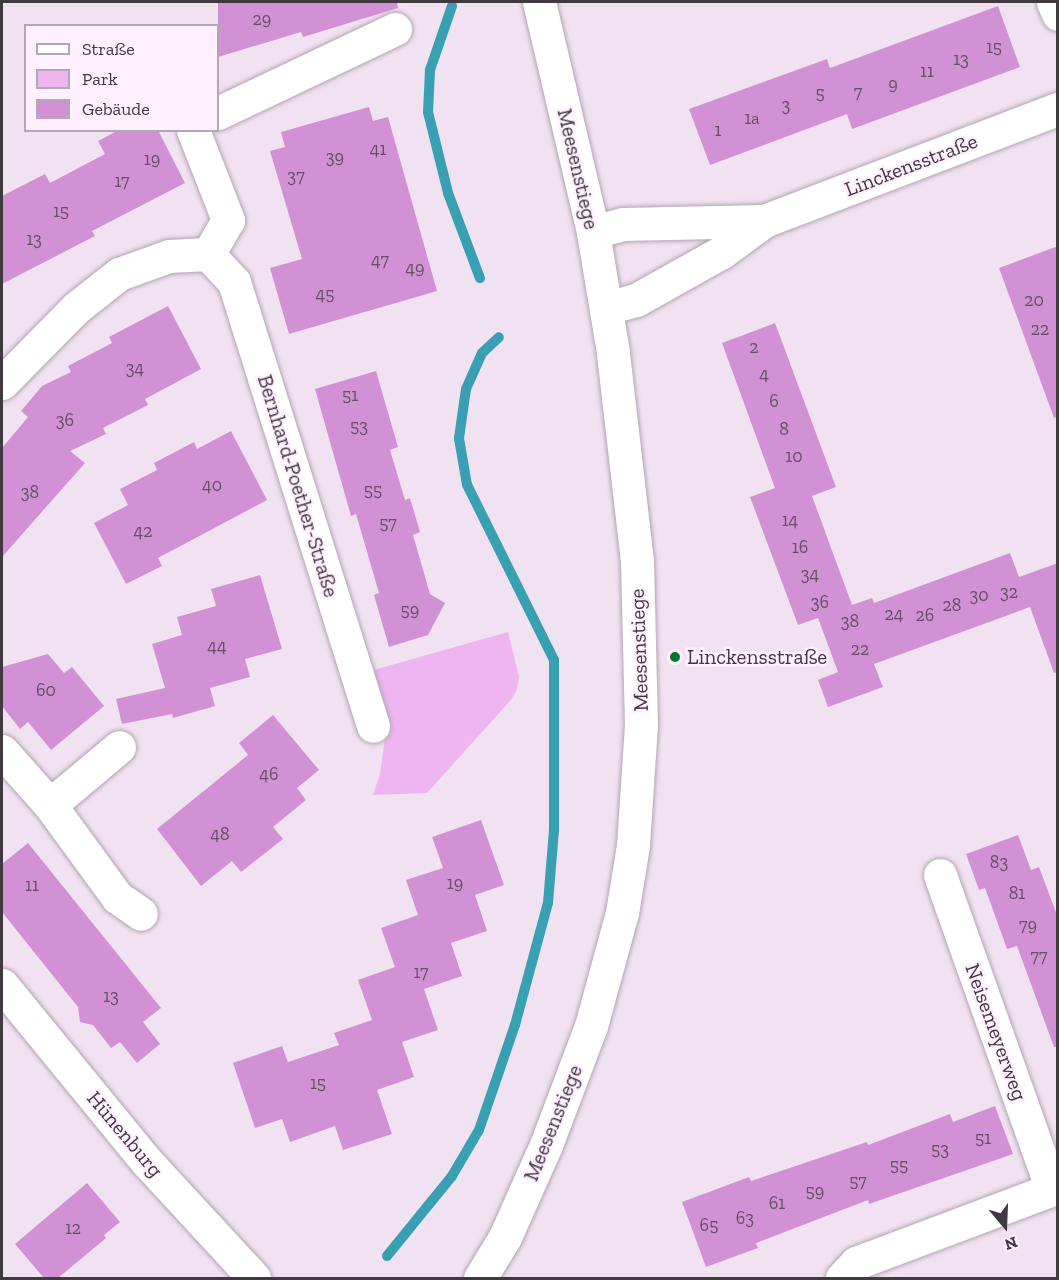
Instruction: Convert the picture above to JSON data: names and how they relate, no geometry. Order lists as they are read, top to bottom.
{
  "streets": {
    "street": [
      "Linckensstraße",
      "Meesenstiege",
      "Bernhard-Poether-Straße",
      "Neisemeyerweg",
      "Hünenburg"
    ]
  },
  "crossings": [
    ["Linckensstraße", "Meesenstiege"]
  ],
  "places": ["Linckensstraße"],
  "house_numbers": [
    "29",
    "15",
    "13",
    "11",
    "9",
    "7",
    "5",
    "3",
    "1a",
    "1",
    "41",
    "39",
    "19",
    "37",
    "17",
    "15",
    "13",
    "47",
    "49",
    "45",
    "20",
    "22",
    "2",
    "34",
    "4",
    "51",
    "6",
    "36",
    "53",
    "8",
    "10",
    "40",
    "55",
    "38",
    "14",
    "57",
    "42",
    "16",
    "34",
    "32",
    "30",
    "36",
    "28",
    "59",
    "24",
    "26",
    "38",
    "44",
    "22",
    "60",
    "46",
    "48",
    "83",
    "19",
    "11",
    "81",
    "79",
    "77",
    "17",
    "13",
    "15",
    "51",
    "53",
    "55",
    "57",
    "59",
    "61",
    "63",
    "65",
    "12"
  ],
  "legend": ["Straße", "Park", "Gebäude"],
  "north": "bottom"
}
